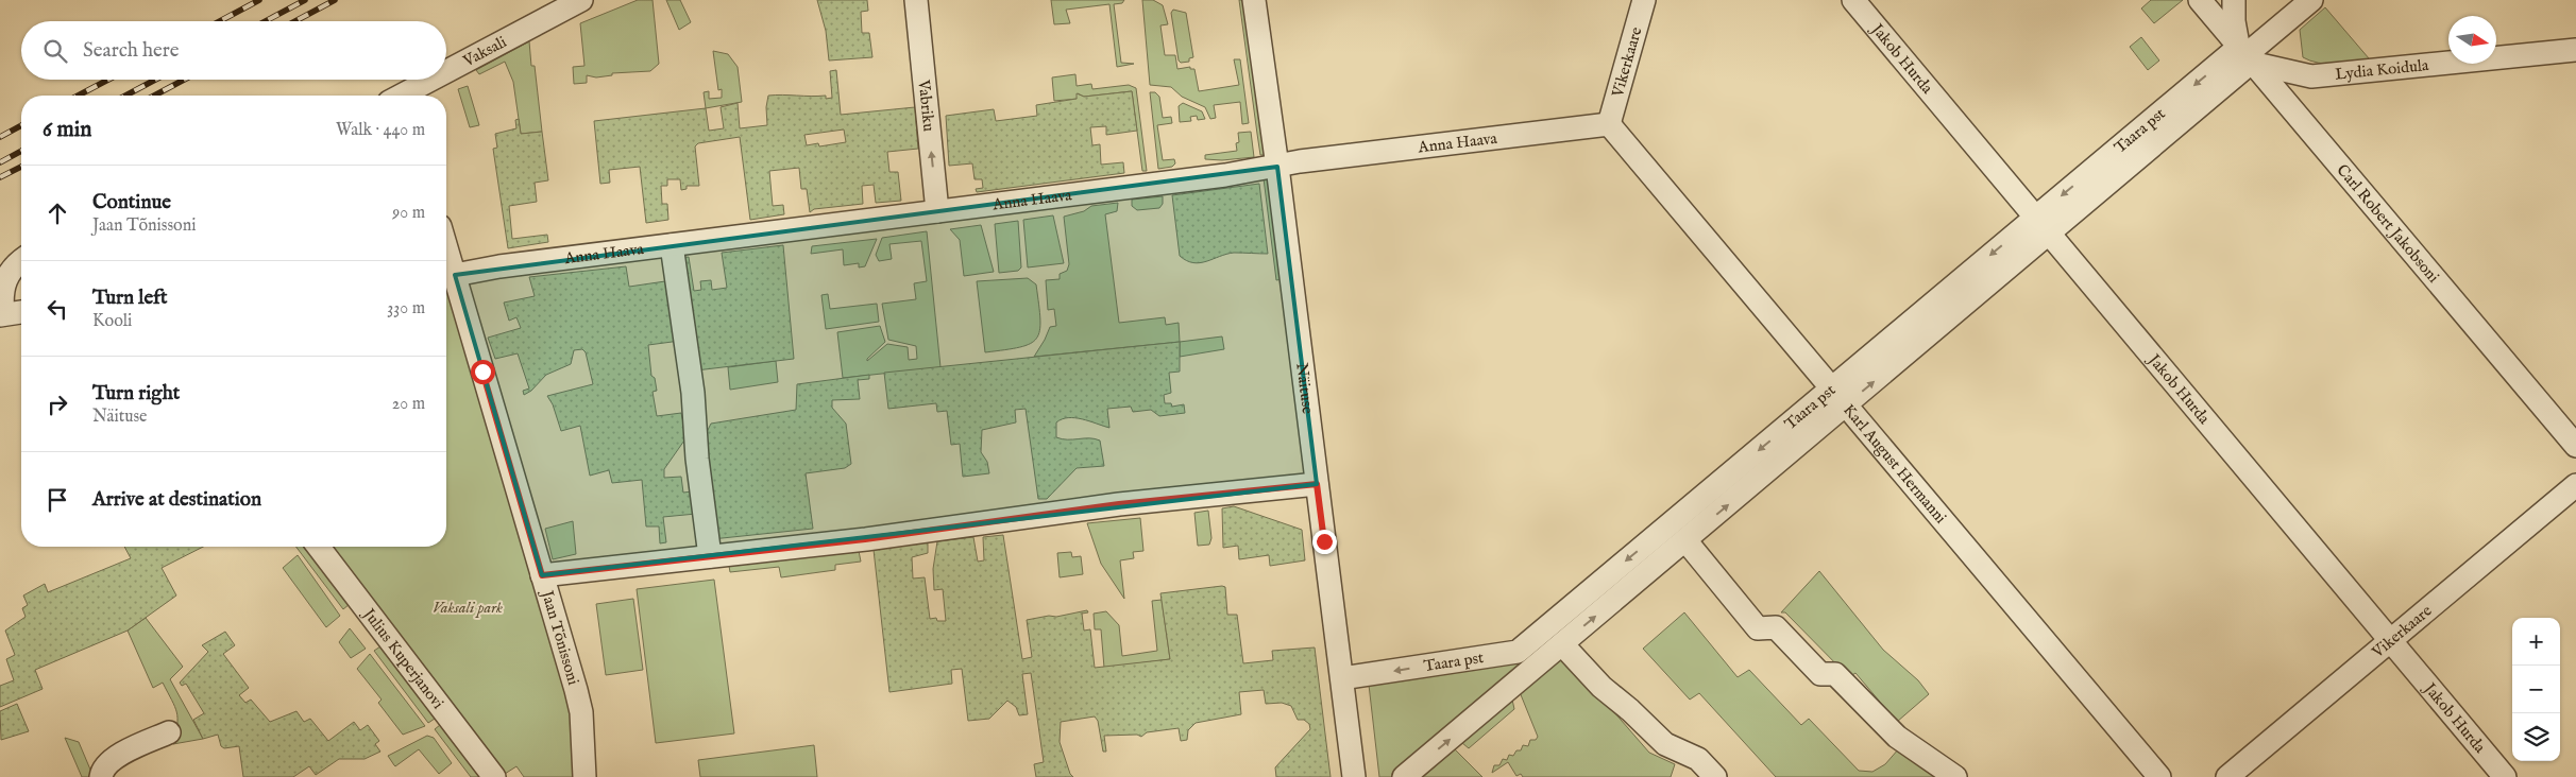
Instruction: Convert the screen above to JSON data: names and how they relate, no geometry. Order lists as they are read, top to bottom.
{
  "streets": {
    "street": [
      "Vaksali",
      "Jakob Hurda",
      "Vikerkaare",
      "Lydia Koidula",
      "Vabriku",
      "Taara pst",
      "Anna Haava",
      "Carl Robert Jakobsoni",
      "Näituse",
      "Karl August Hermanni",
      "Jaan Tõnissoni",
      "Julius Kuperjanovi"
    ]
  },
  "crossings": [
    ["Jakob Hurda", "Vikerkaare"],
    ["Jakob Hurda", "Taara pst"],
    ["Vikerkaare", "Anna Haava"],
    ["Vikerkaare", "Karl August Hermanni"],
    ["Lydia Koidula", "Taara pst"],
    ["Lydia Koidula", "Carl Robert Jakobsoni"],
    ["Vabriku", "Anna Haava"],
    ["Taara pst", "Carl Robert Jakobsoni"],
    ["Taara pst", "Näituse"],
    ["Taara pst", "Karl August Hermanni"],
    ["Anna Haava", "Näituse"],
    ["Anna Haava", "Karl August Hermanni"],
    ["Anna Haava", "Jaan Tõnissoni"]
  ],
  "one_way": ["Vabriku"],
  "parks": ["Vaksali park"],
  "north": "right",
  "page": {
    "search": "Search here",
    "heading": ["6 min", "Walk · 440 m"],
    "list": [
      ["Continue", "Jaan Tõnissoni", "90 m"],
      ["Turn left", "Kooli", "330 m"],
      ["Turn right", "Näituse", "20 m"],
      "Arrive at destination"
    ],
    "map_buttons": ["+", "−"]
  }
}
